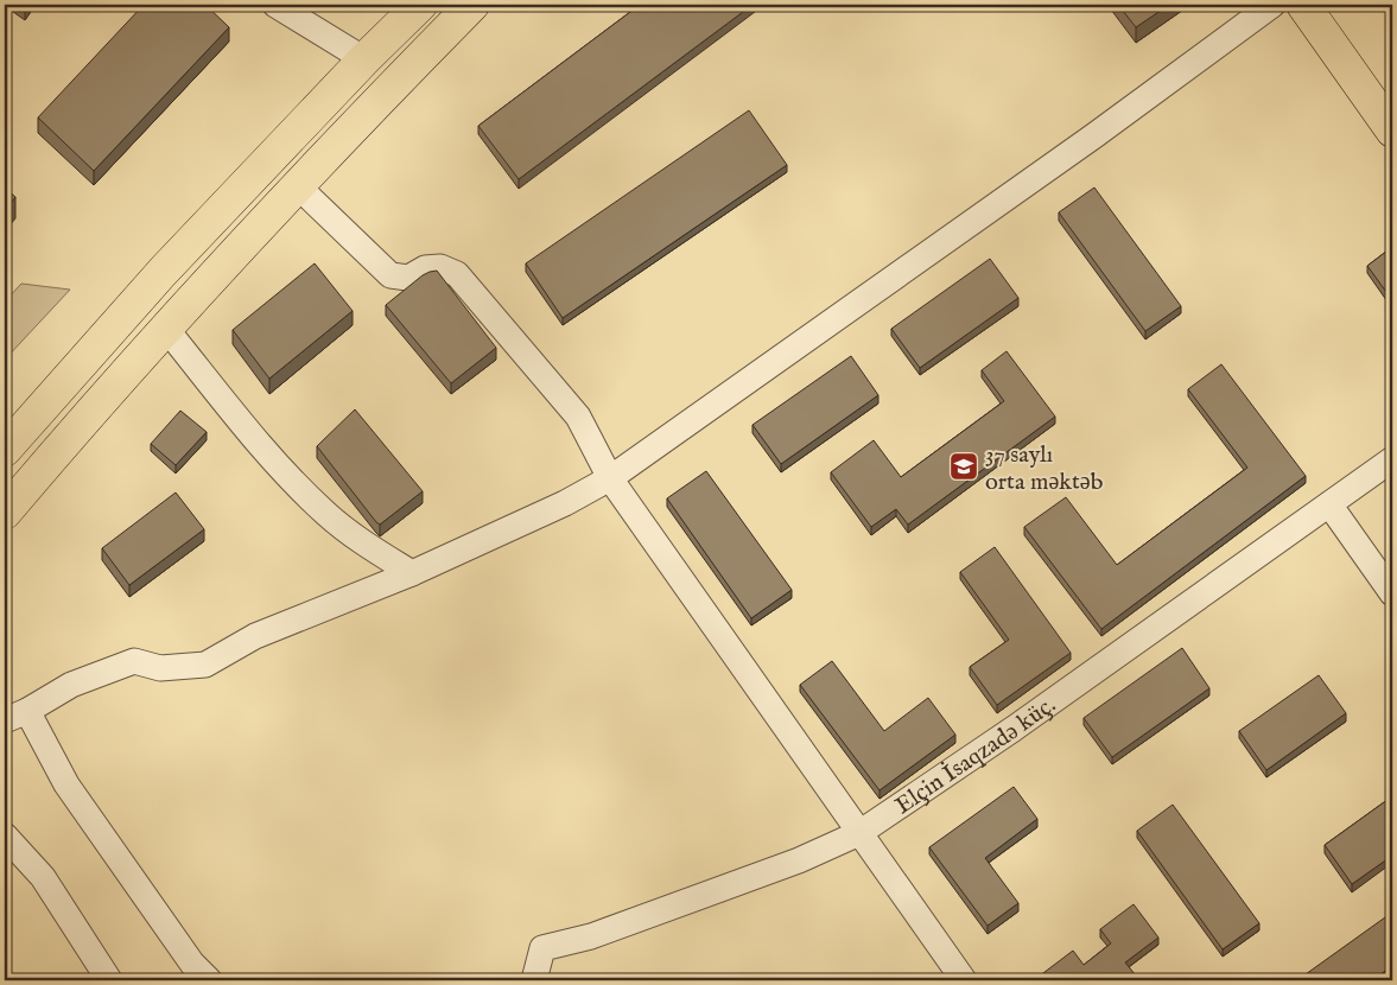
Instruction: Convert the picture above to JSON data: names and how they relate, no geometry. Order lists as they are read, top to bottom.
{
  "streets": {
    "street": ["Elçin İsaqzadə küç."]
  },
  "places": {
    "school or university": ["37 saylı orta məktəb"]
  }
}
